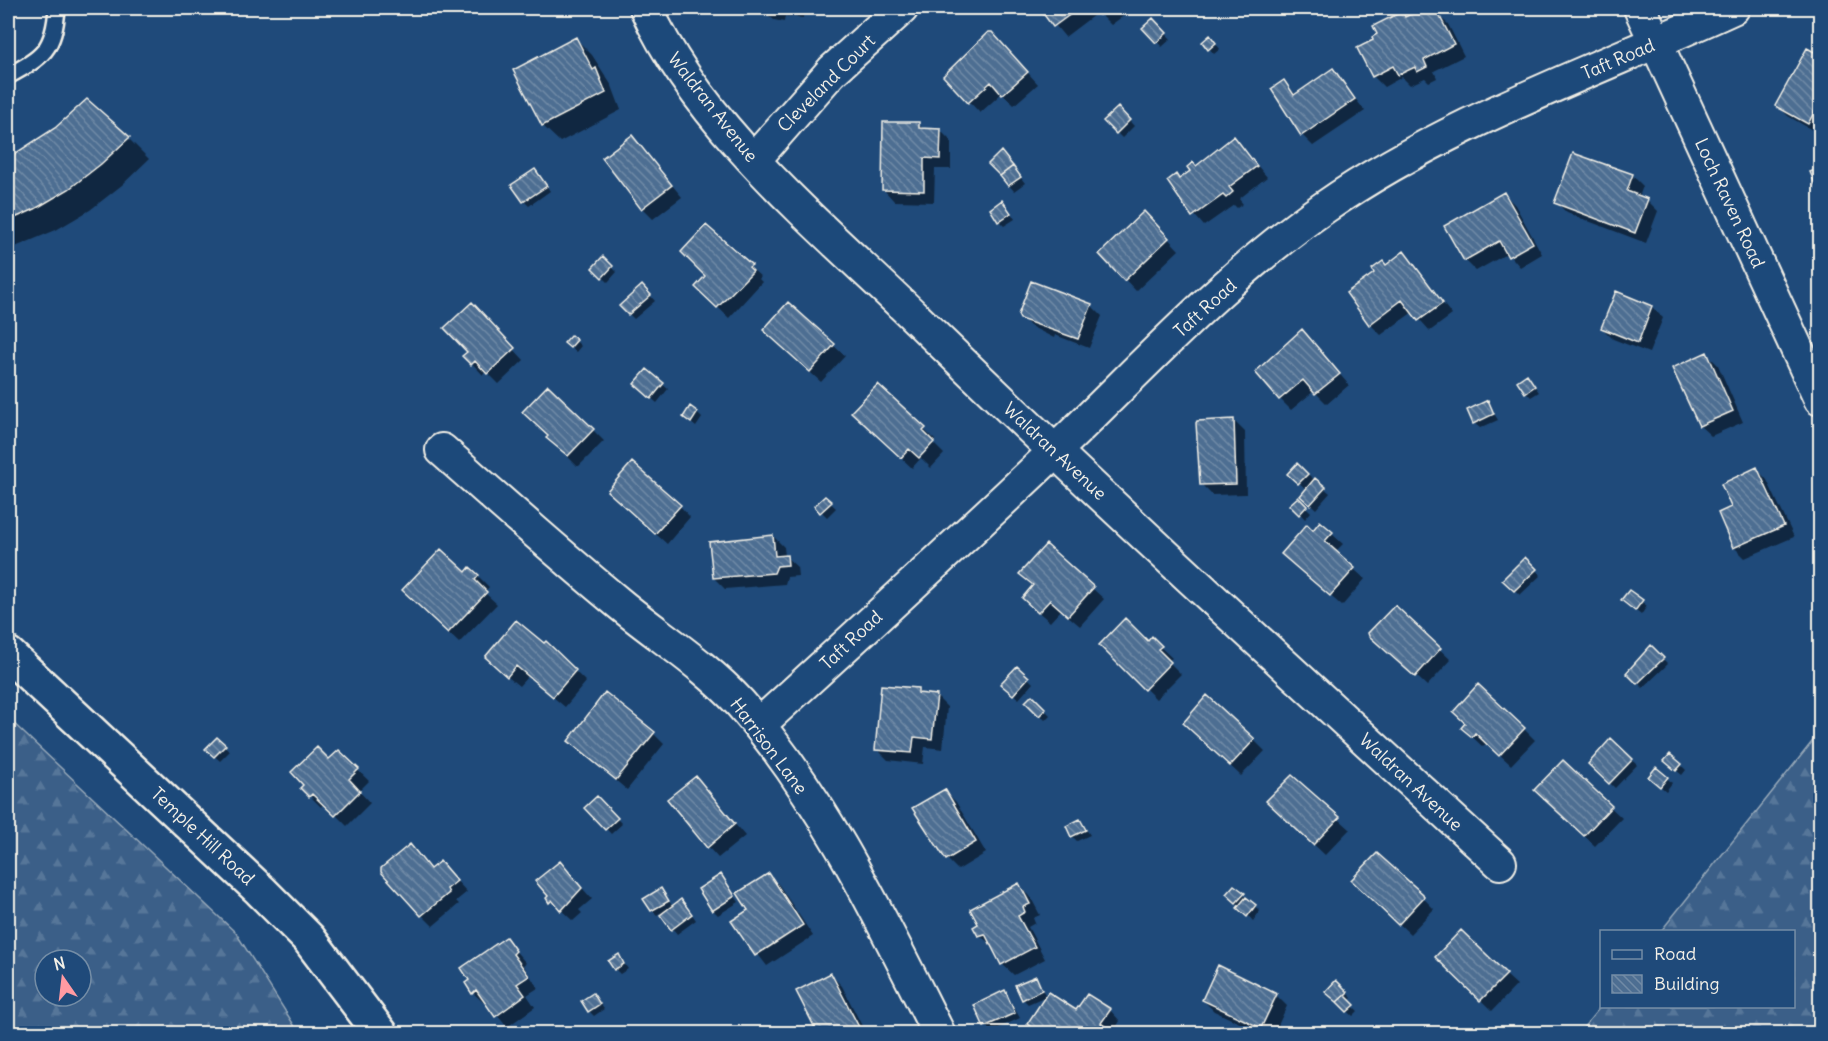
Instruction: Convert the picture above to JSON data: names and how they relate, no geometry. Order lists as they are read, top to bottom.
{
  "streets": {
    "main road": ["Temple Hill Road"],
    "street": [
      "Taft Road",
      "Cleveland Court",
      "Waldran Avenue",
      "Loch Raven Road",
      "Harrison Lane"
    ]
  },
  "crossings": [
    ["Taft Road", "Waldran Avenue"],
    ["Taft Road", "Loch Raven Road"],
    ["Taft Road", "Harrison Lane"],
    ["Cleveland Court", "Waldran Avenue"]
  ],
  "legend": ["Road", "Building"],
  "north": "top"
}
